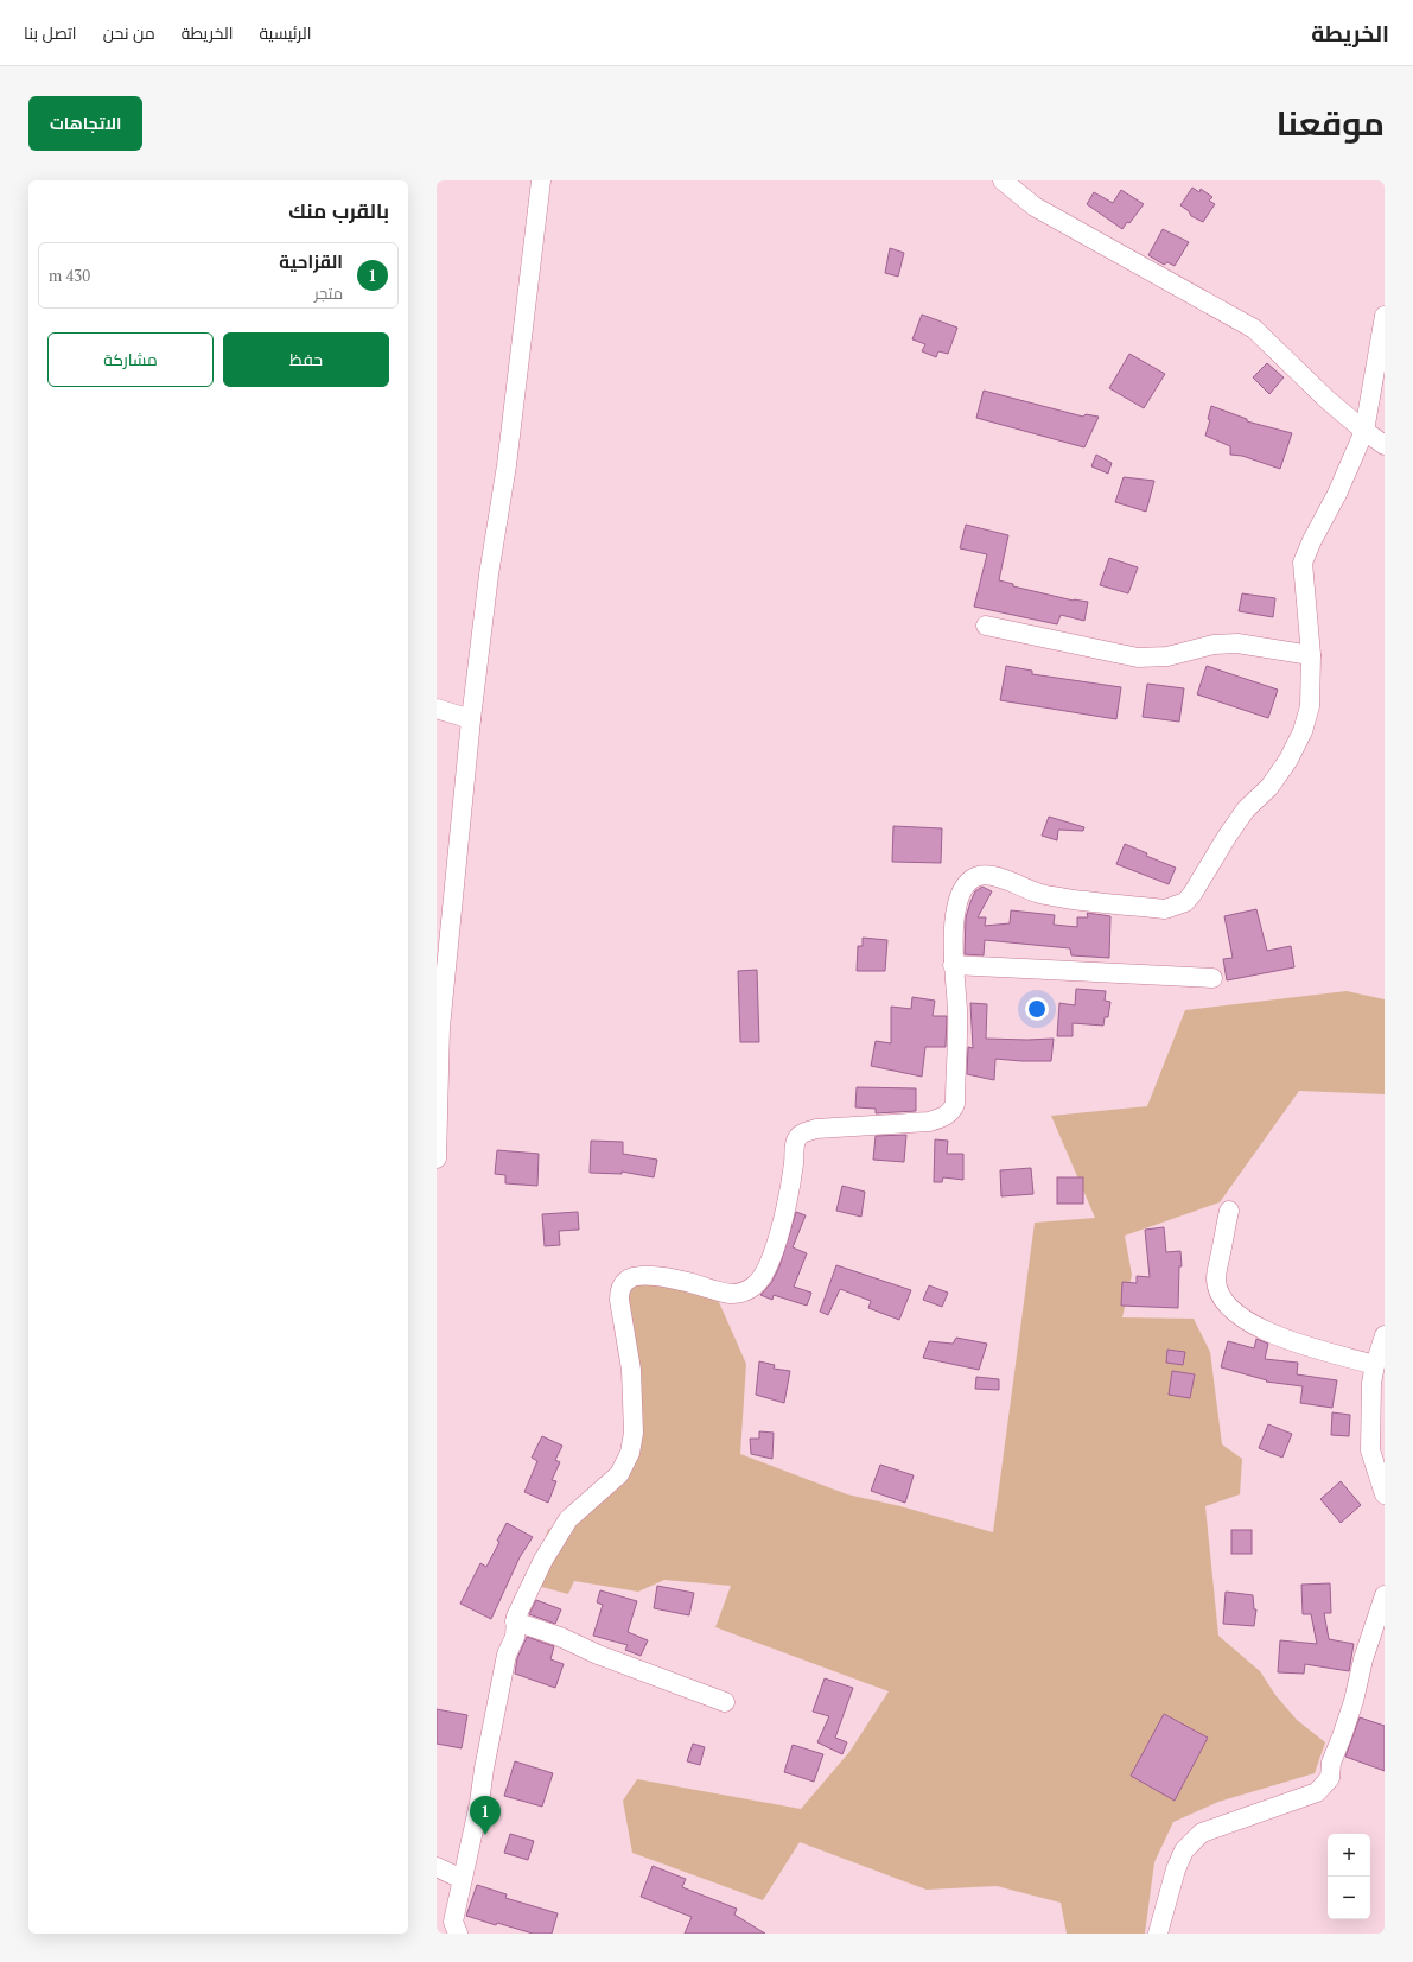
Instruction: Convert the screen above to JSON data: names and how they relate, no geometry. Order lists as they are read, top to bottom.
{
  "page": {
    "header": "الخريطة",
    "nav": [
      "الرئيسية",
      "الخريطة",
      "من نحن",
      "اتصل بنا"
    ],
    "title": "موقعنا",
    "buttons": [
      "الاتجاهات",
      ["حفظ", "مشاركة"]
    ],
    "heading": "بالقرب منك",
    "list": [
      {
        "mark": "1",
        "name": "القزاحية",
        "note": "متجر",
        "value": "430 m"
      }
    ],
    "pins": "1",
    "map_buttons": ["+", "−"]
  }
}
